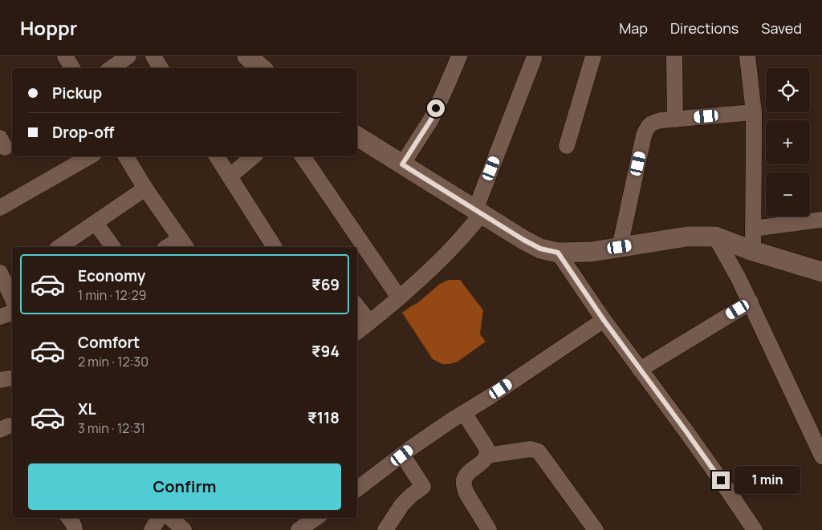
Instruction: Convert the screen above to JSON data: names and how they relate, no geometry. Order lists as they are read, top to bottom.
{
  "page": {
    "header": "Hoppr",
    "nav": ["Map", "Directions", "Saved"],
    "map_buttons": ["+", "−"],
    "banner": ["Pickup", "Drop-off"],
    "list": [
      {
        "name": "Economy",
        "note": "1 min · 12:29",
        "value": "₹69"
      },
      {
        "name": "Comfort",
        "note": "2 min · 12:30",
        "value": "₹94"
      },
      {
        "name": "XL",
        "note": "3 min · 12:31",
        "value": "₹118"
      }
    ],
    "buttons": "Confirm",
    "bubble": "1 min"
  }
}
